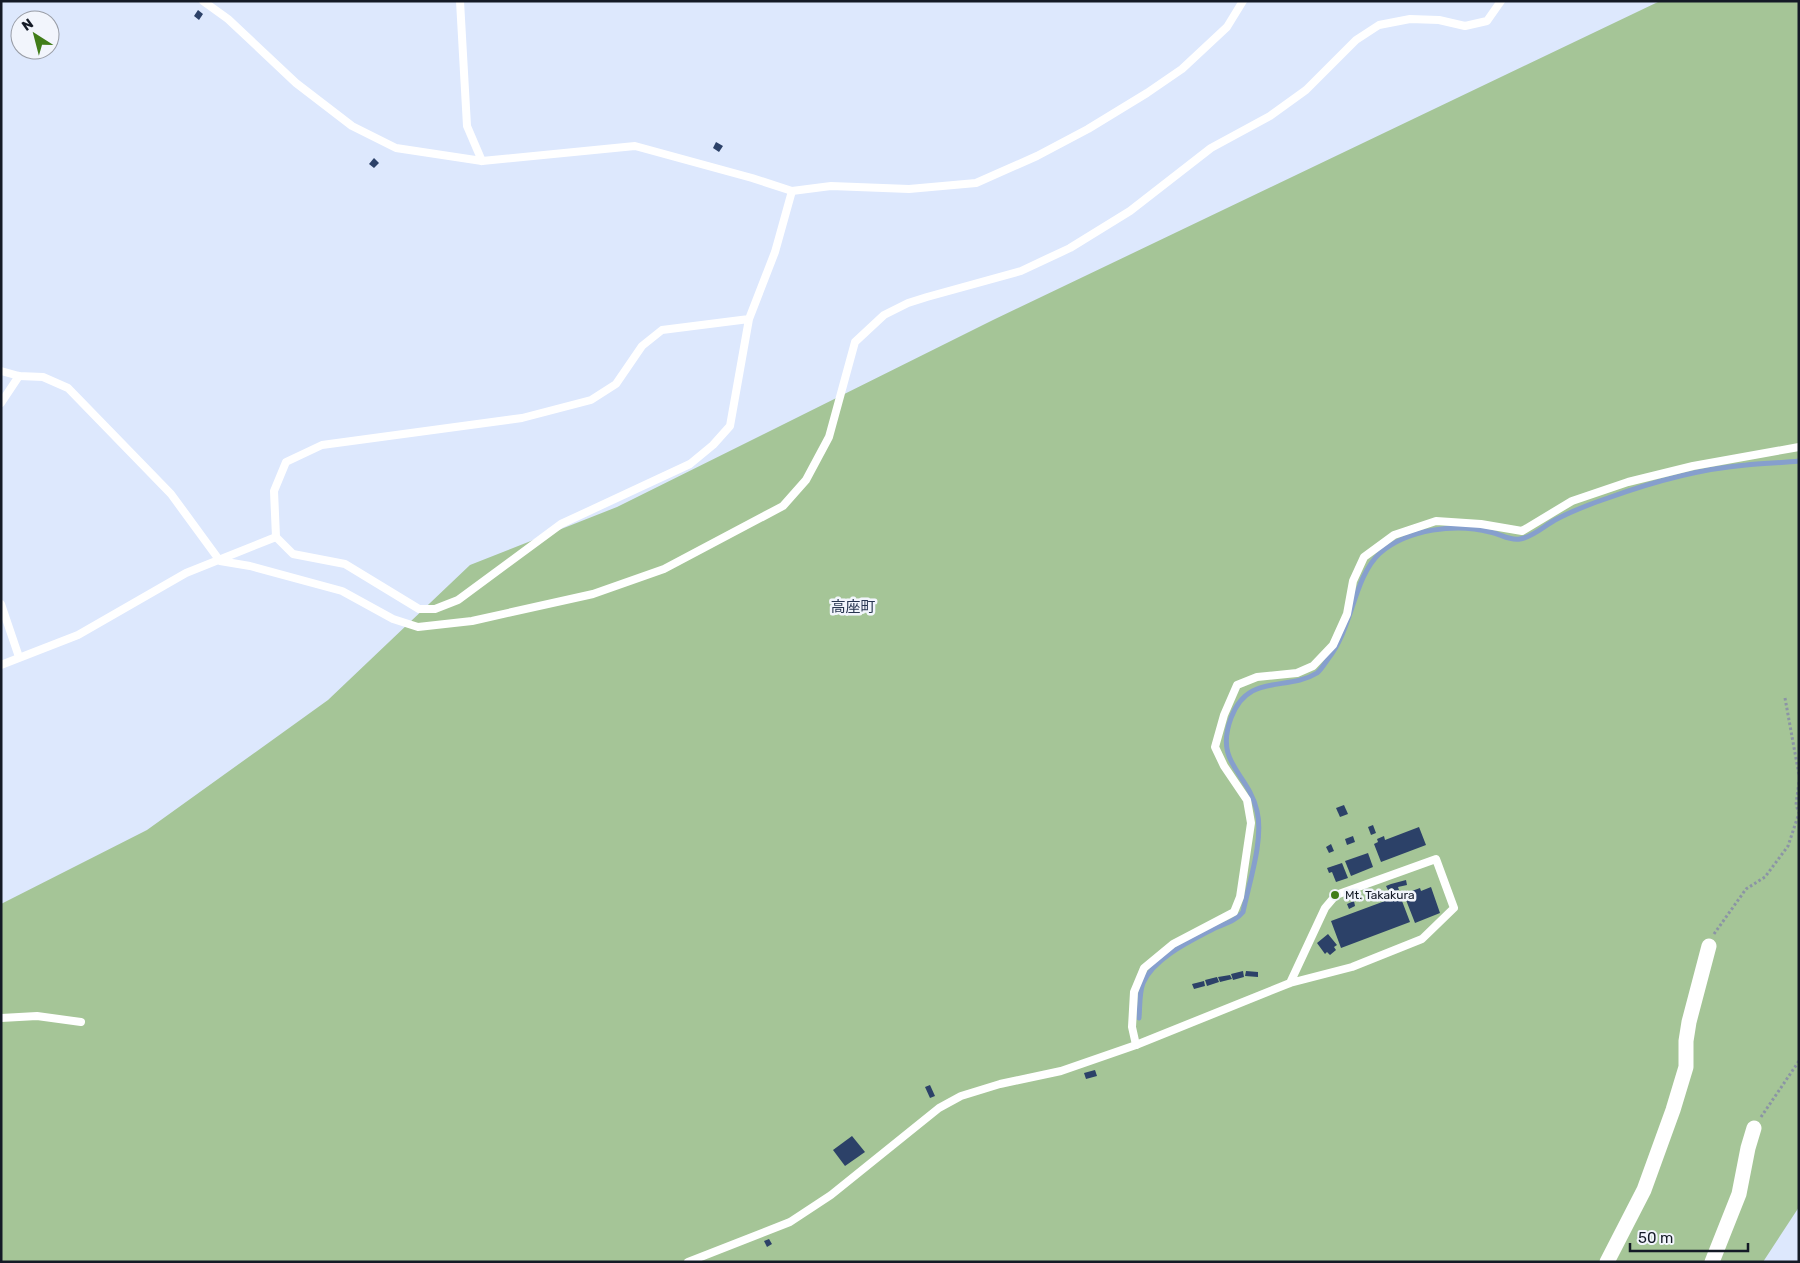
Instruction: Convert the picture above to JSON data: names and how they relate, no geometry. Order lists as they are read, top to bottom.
{
  "districts": ["高座町"],
  "places": ["Mt. Takakura"],
  "scale_bar": "50 m",
  "north": "top left"
}
